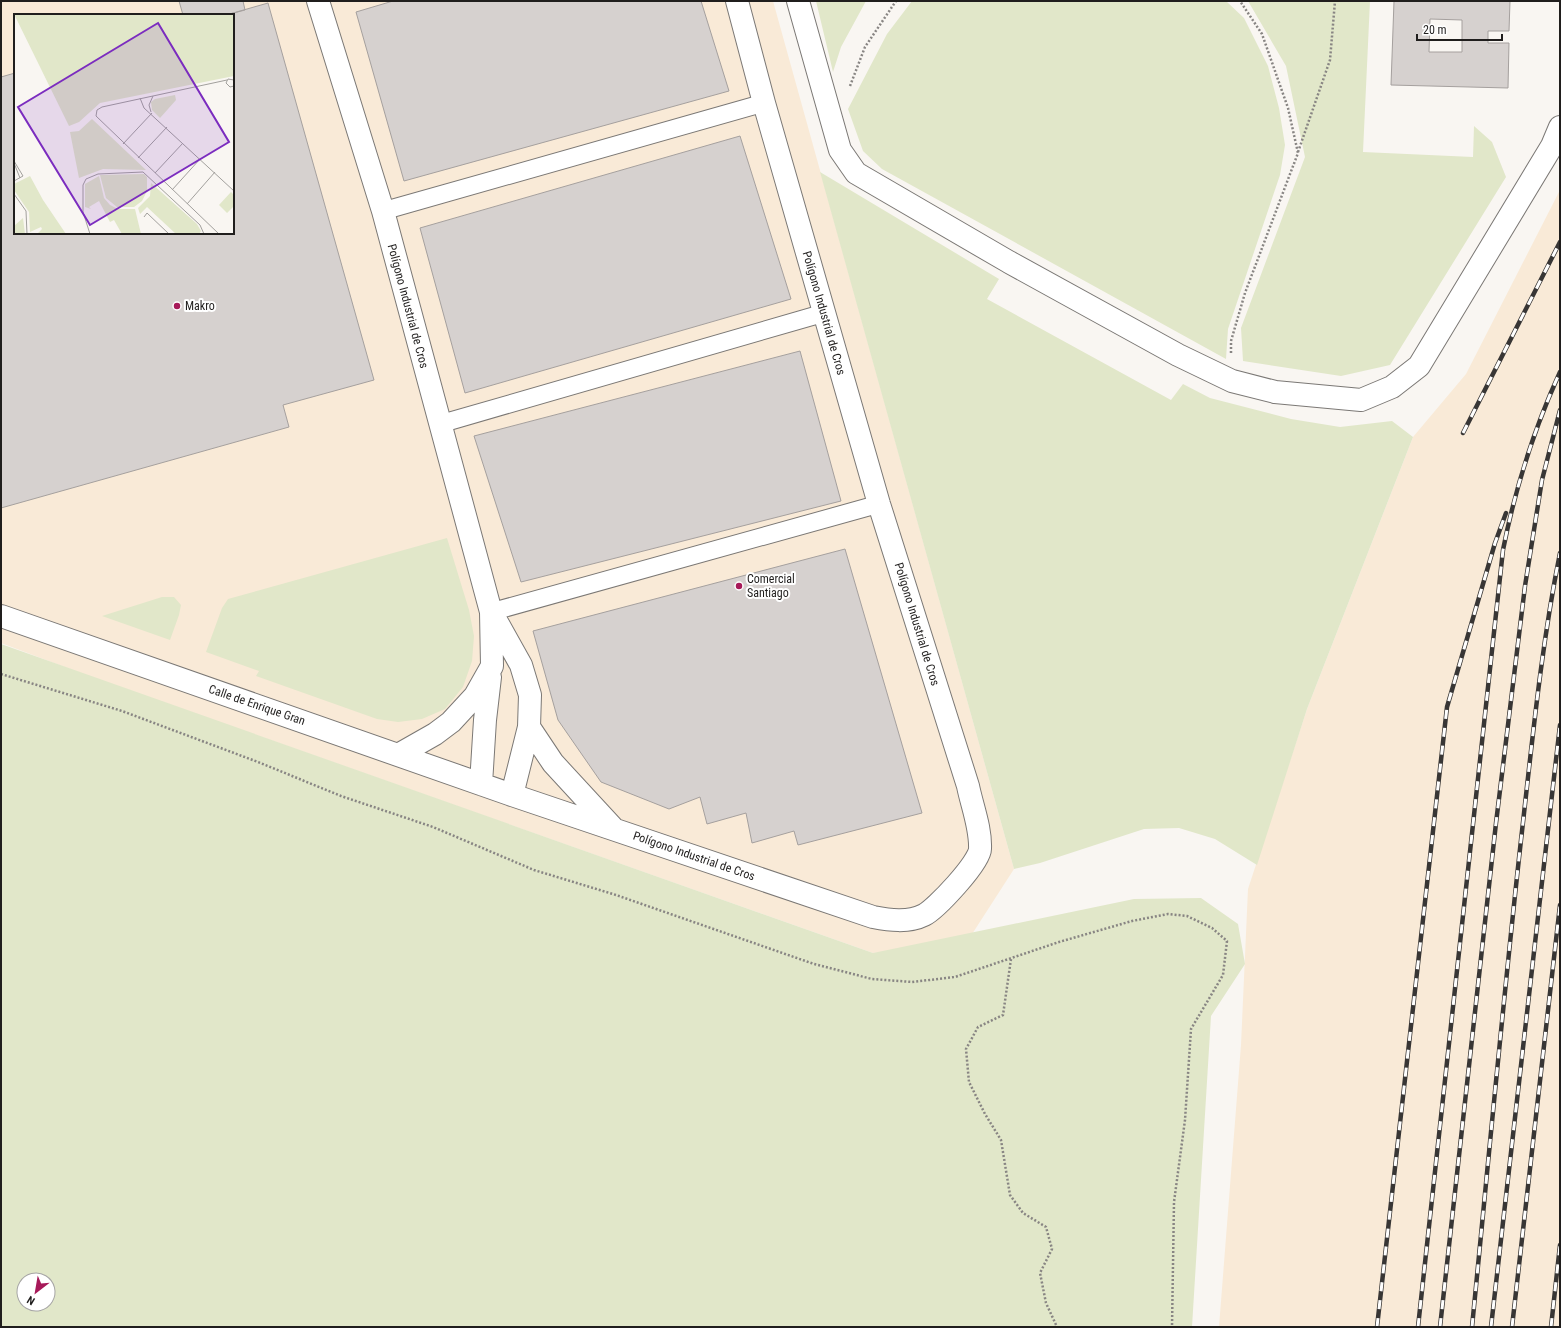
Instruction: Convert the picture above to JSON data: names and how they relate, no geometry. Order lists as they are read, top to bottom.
{
  "streets": {
    "street": ["Polígono Industrial de Cros", "Calle de Enrique Gran"]
  },
  "crossings": [
    ["Polígono Industrial de Cros", "Calle de Enrique Gran"]
  ],
  "places": ["Makro", "Comercial Santiago"],
  "scale_bar": "20 m",
  "north": "bottom left"
}
